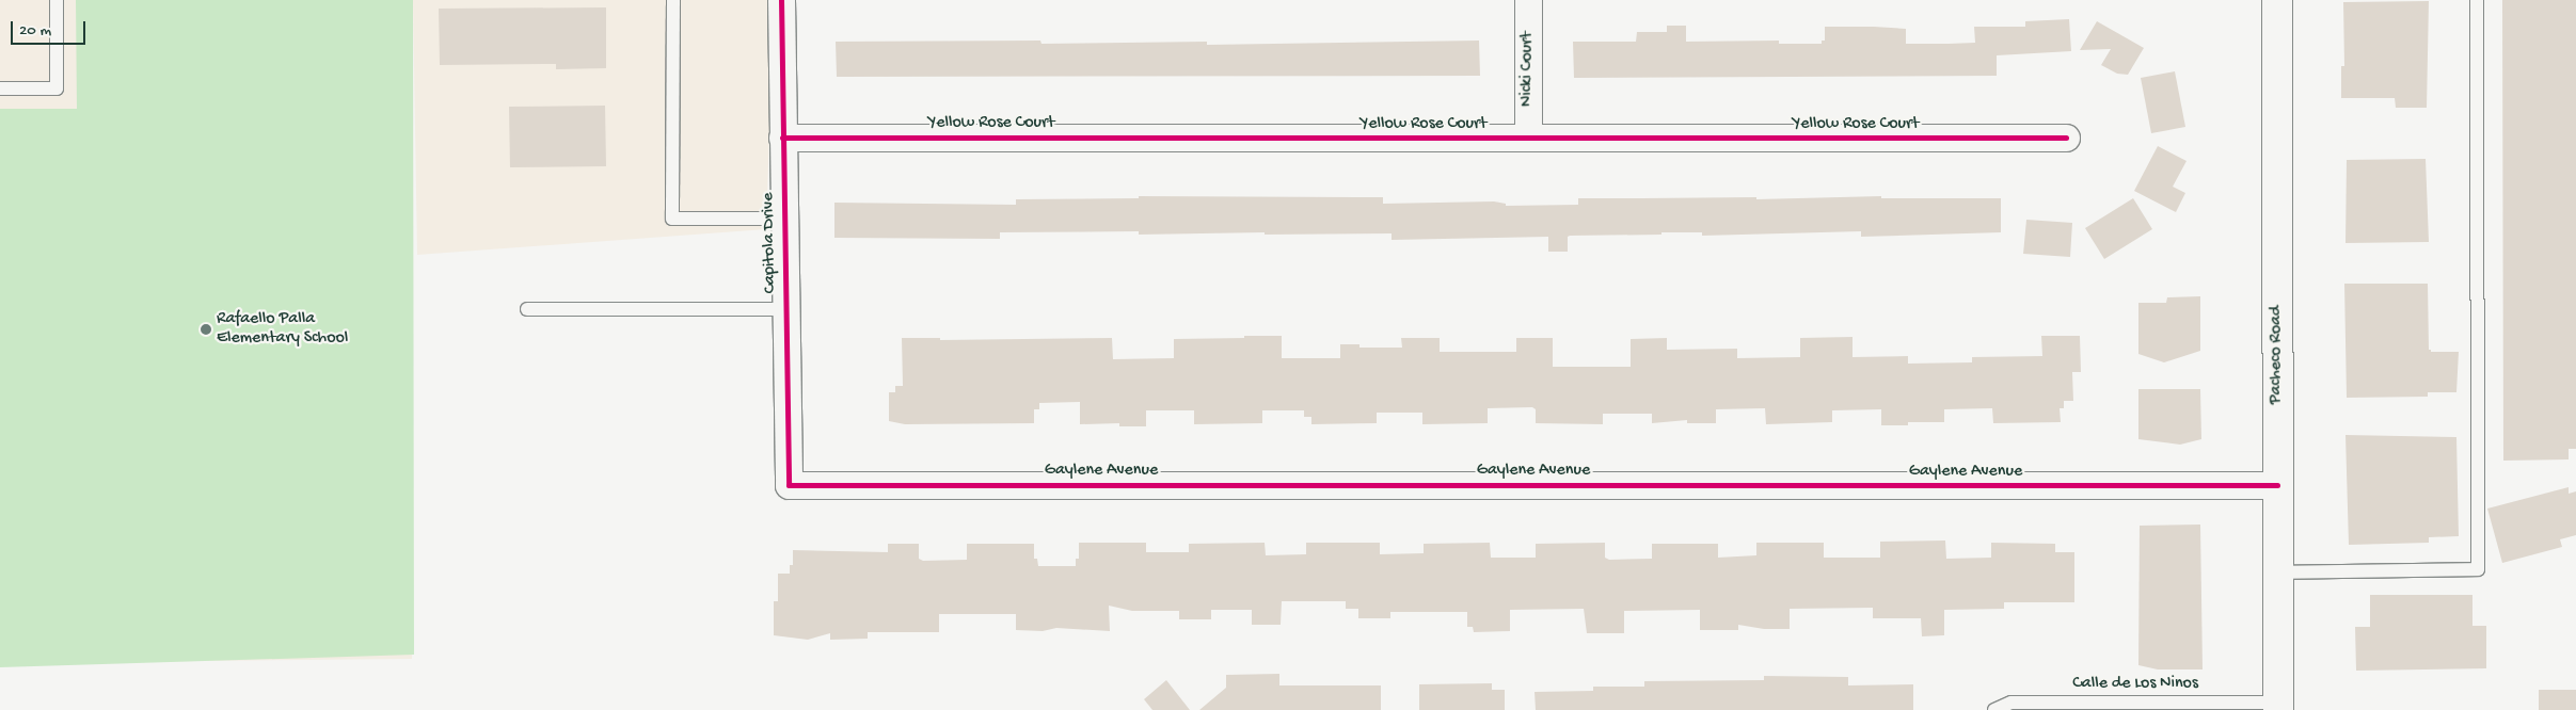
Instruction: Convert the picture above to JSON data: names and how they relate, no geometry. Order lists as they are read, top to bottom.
{
  "streets": {
    "street": [
      "Nicki Court",
      "Yellow Rose Court",
      "Capitola Drive",
      "Pacheco Road",
      "Gaylene Avenue"
    ],
    "lane": ["Calle de Los Ninos"]
  },
  "crossings": [
    ["Nicki Court", "Yellow Rose Court"],
    ["Yellow Rose Court", "Capitola Drive"],
    ["Capitola Drive", "Gaylene Avenue"],
    ["Pacheco Road", "Gaylene Avenue"],
    ["Pacheco Road", "Calle de Los Ninos"]
  ],
  "places": ["Rafaello Palla Elementary School"],
  "scale_bar": "20 m"
}
